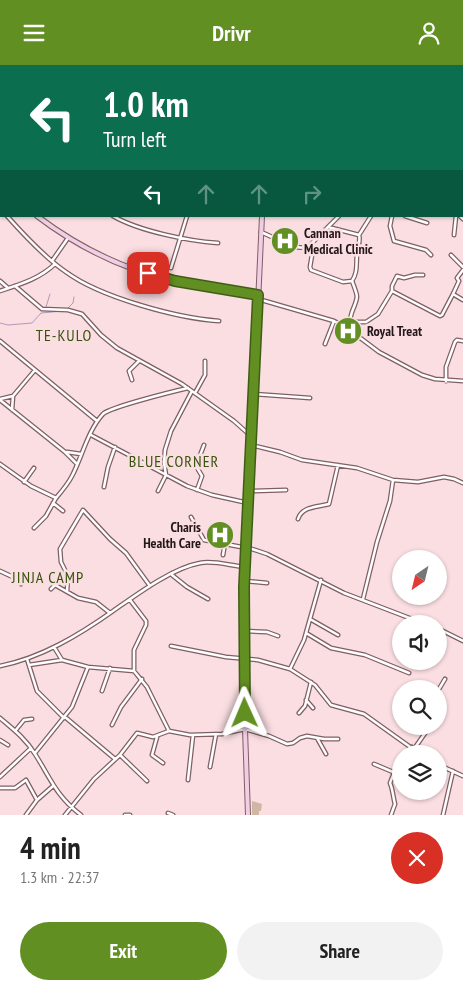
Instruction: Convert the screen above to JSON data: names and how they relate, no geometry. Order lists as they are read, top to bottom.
{
  "districts": ["TE-KULO", "BLUE CORNER", "JINJA CAMP"],
  "places": {
    "hospital": ["Cannan Medical Clinic", "Royal Treat", "Charis Health Care"]
  },
  "north": "bottom left",
  "page": {
    "header": "Drivr",
    "turn": ["1.0 km", "Turn left"],
    "heading": ["4 min", "1.3 km · 22:37"],
    "buttons": ["Exit", "Share"]
  }
}
